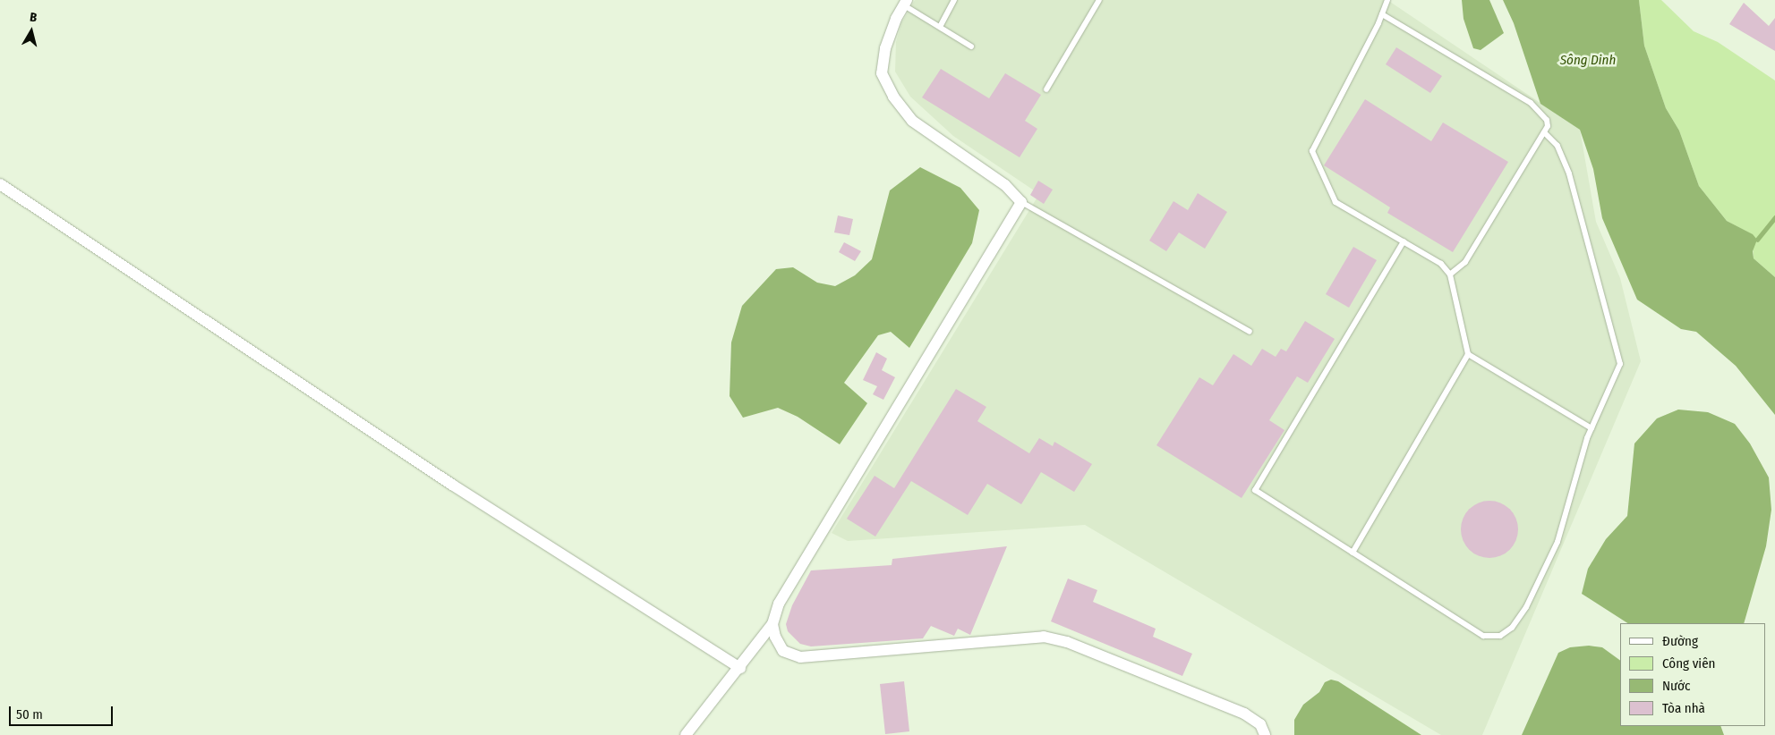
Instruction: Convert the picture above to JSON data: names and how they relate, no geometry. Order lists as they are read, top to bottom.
{
  "water": ["Sông Dinh"],
  "legend": [
    "Đường",
    "Công viên",
    "Nước",
    "Tòa nhà"
  ],
  "scale_bar": "50 m",
  "north": "top"
}
